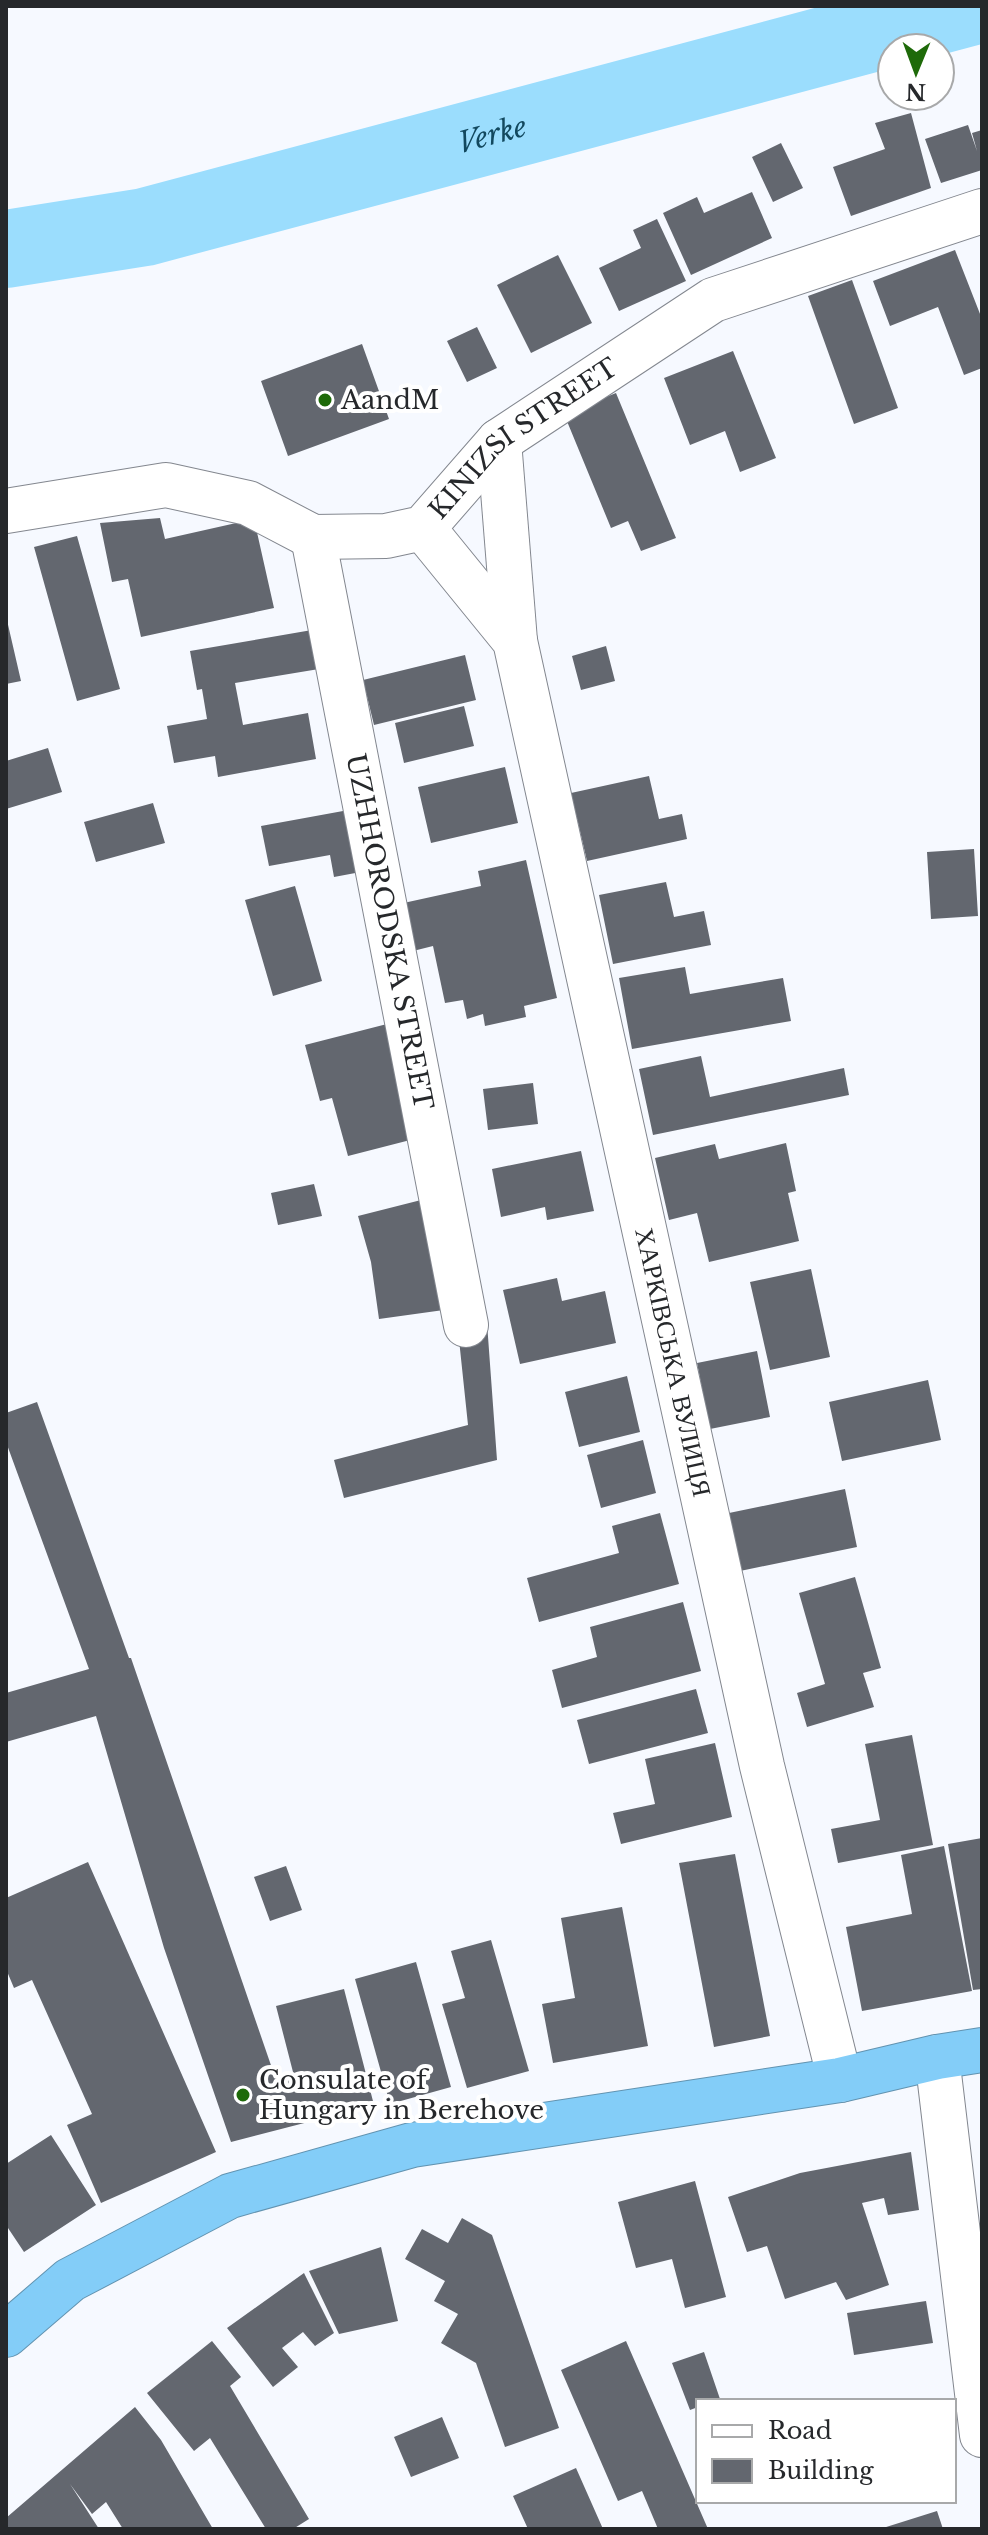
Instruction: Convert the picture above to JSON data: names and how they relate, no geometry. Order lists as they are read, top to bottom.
{
  "streets": {
    "street": ["KINIZSI STREET", "UZHHORODSKA STREET", "ХАРКІВСЬКА ВУЛИЦЯ"]
  },
  "crossings": [
    ["KINIZSI STREET", "UZHHORODSKA STREET"],
    ["KINIZSI STREET", "ХАРКІВСЬКА ВУЛИЦЯ"]
  ],
  "water": ["Verke"],
  "places": ["AandM", "Consulate of Hungary in Berehove"],
  "legend": ["Road", "Building"],
  "north": "bottom"
}
